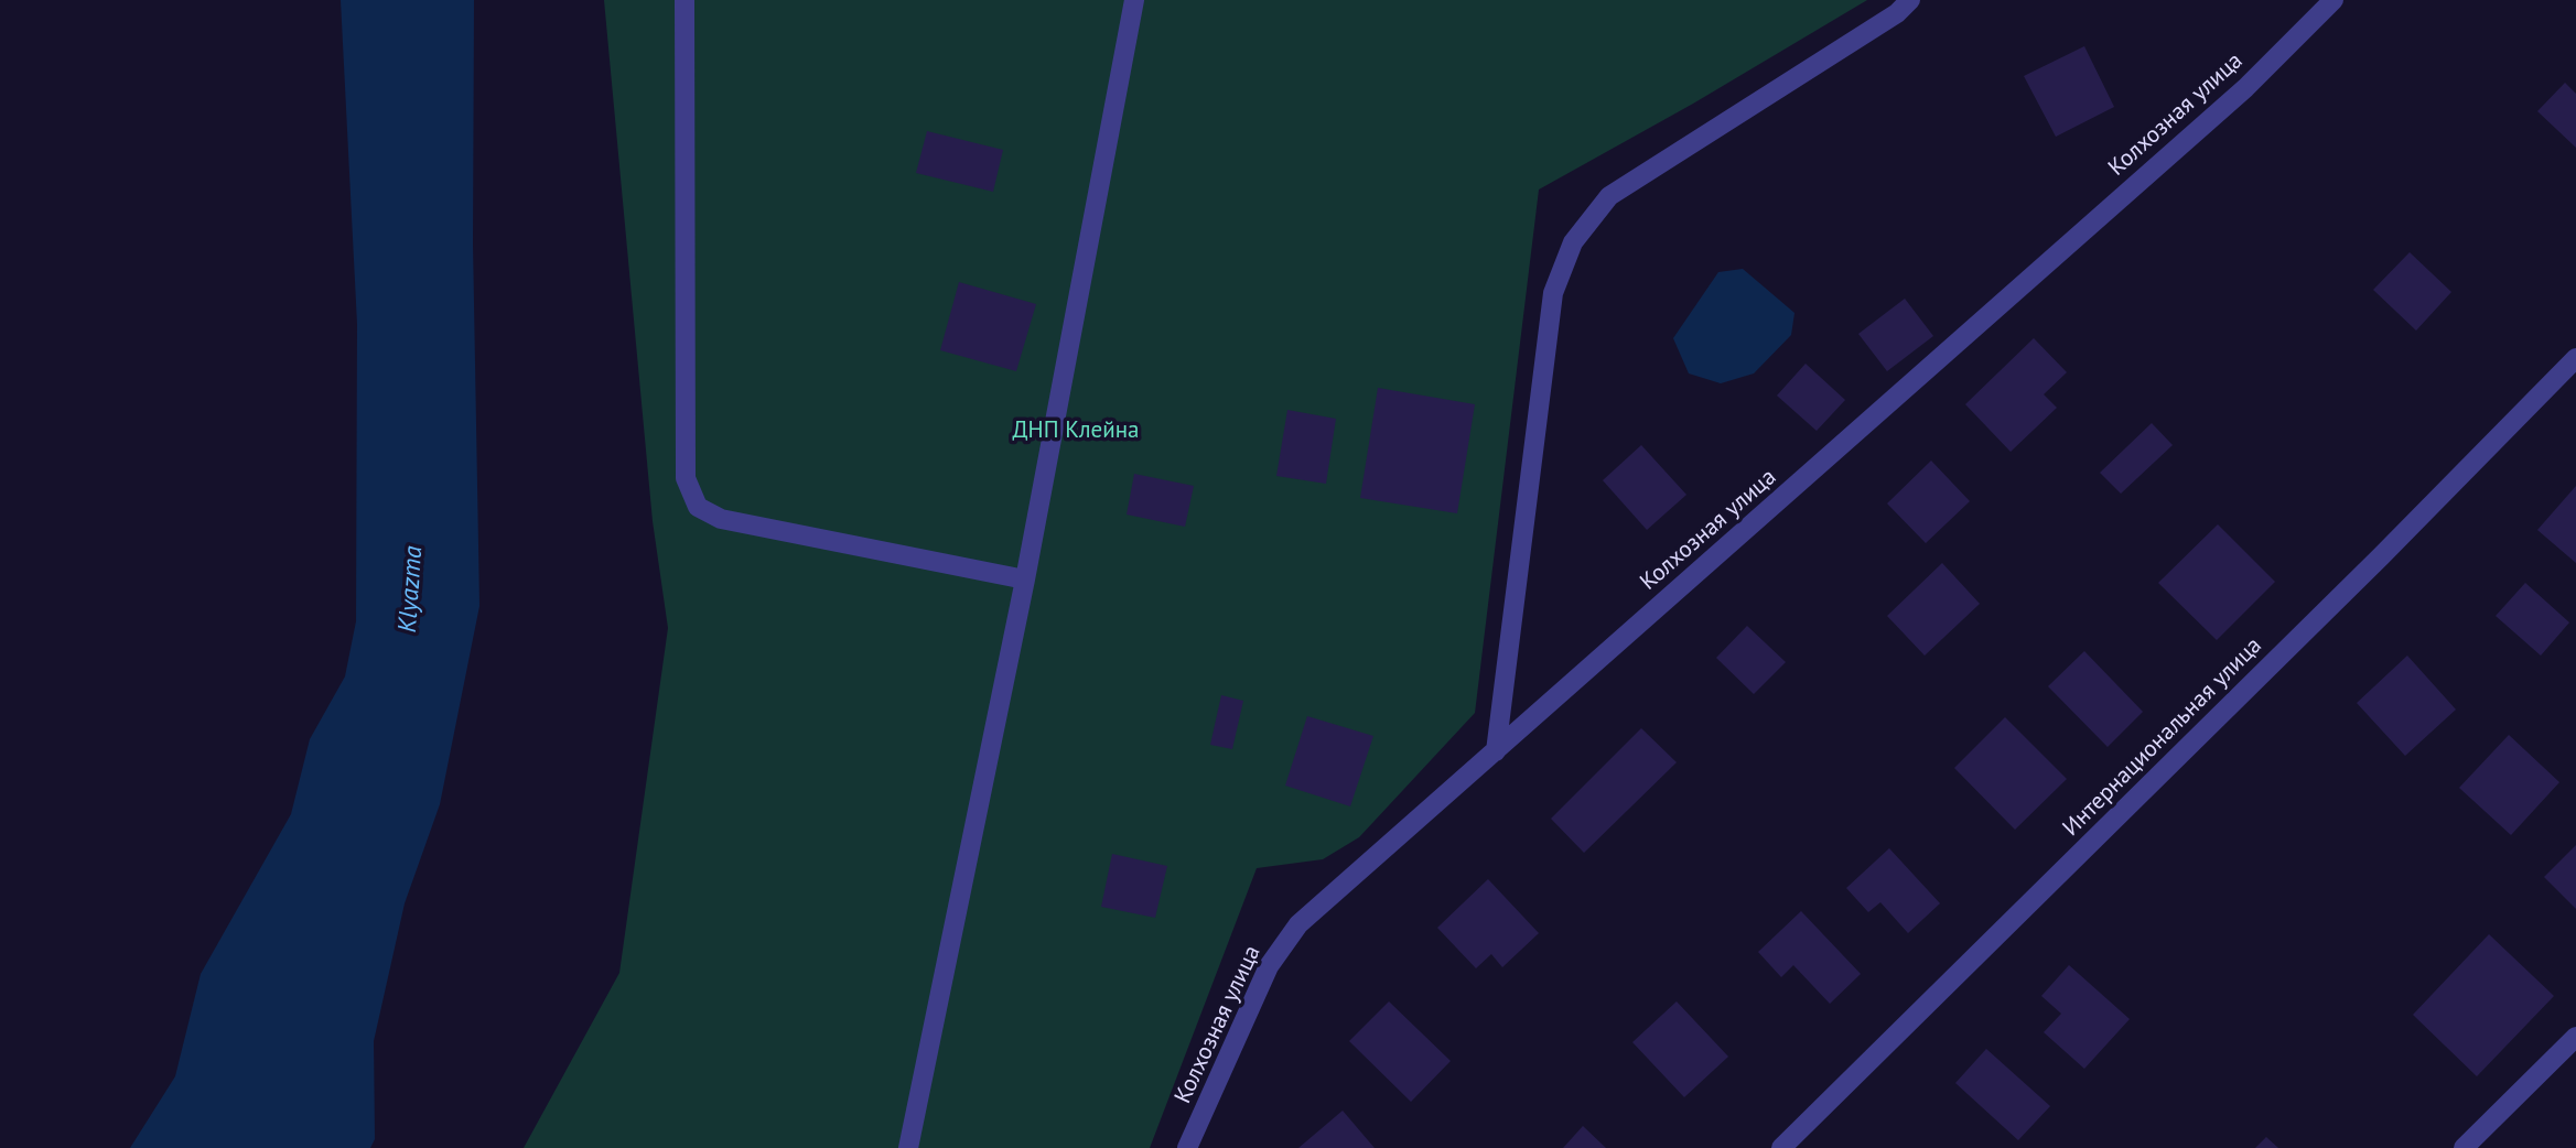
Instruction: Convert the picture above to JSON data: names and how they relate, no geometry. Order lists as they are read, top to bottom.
{
  "streets": {
    "street": ["Колхозная улица", "Интернациональная улица"]
  },
  "water": ["Klyazma"],
  "parks": ["ДНП Клейна"]
}
